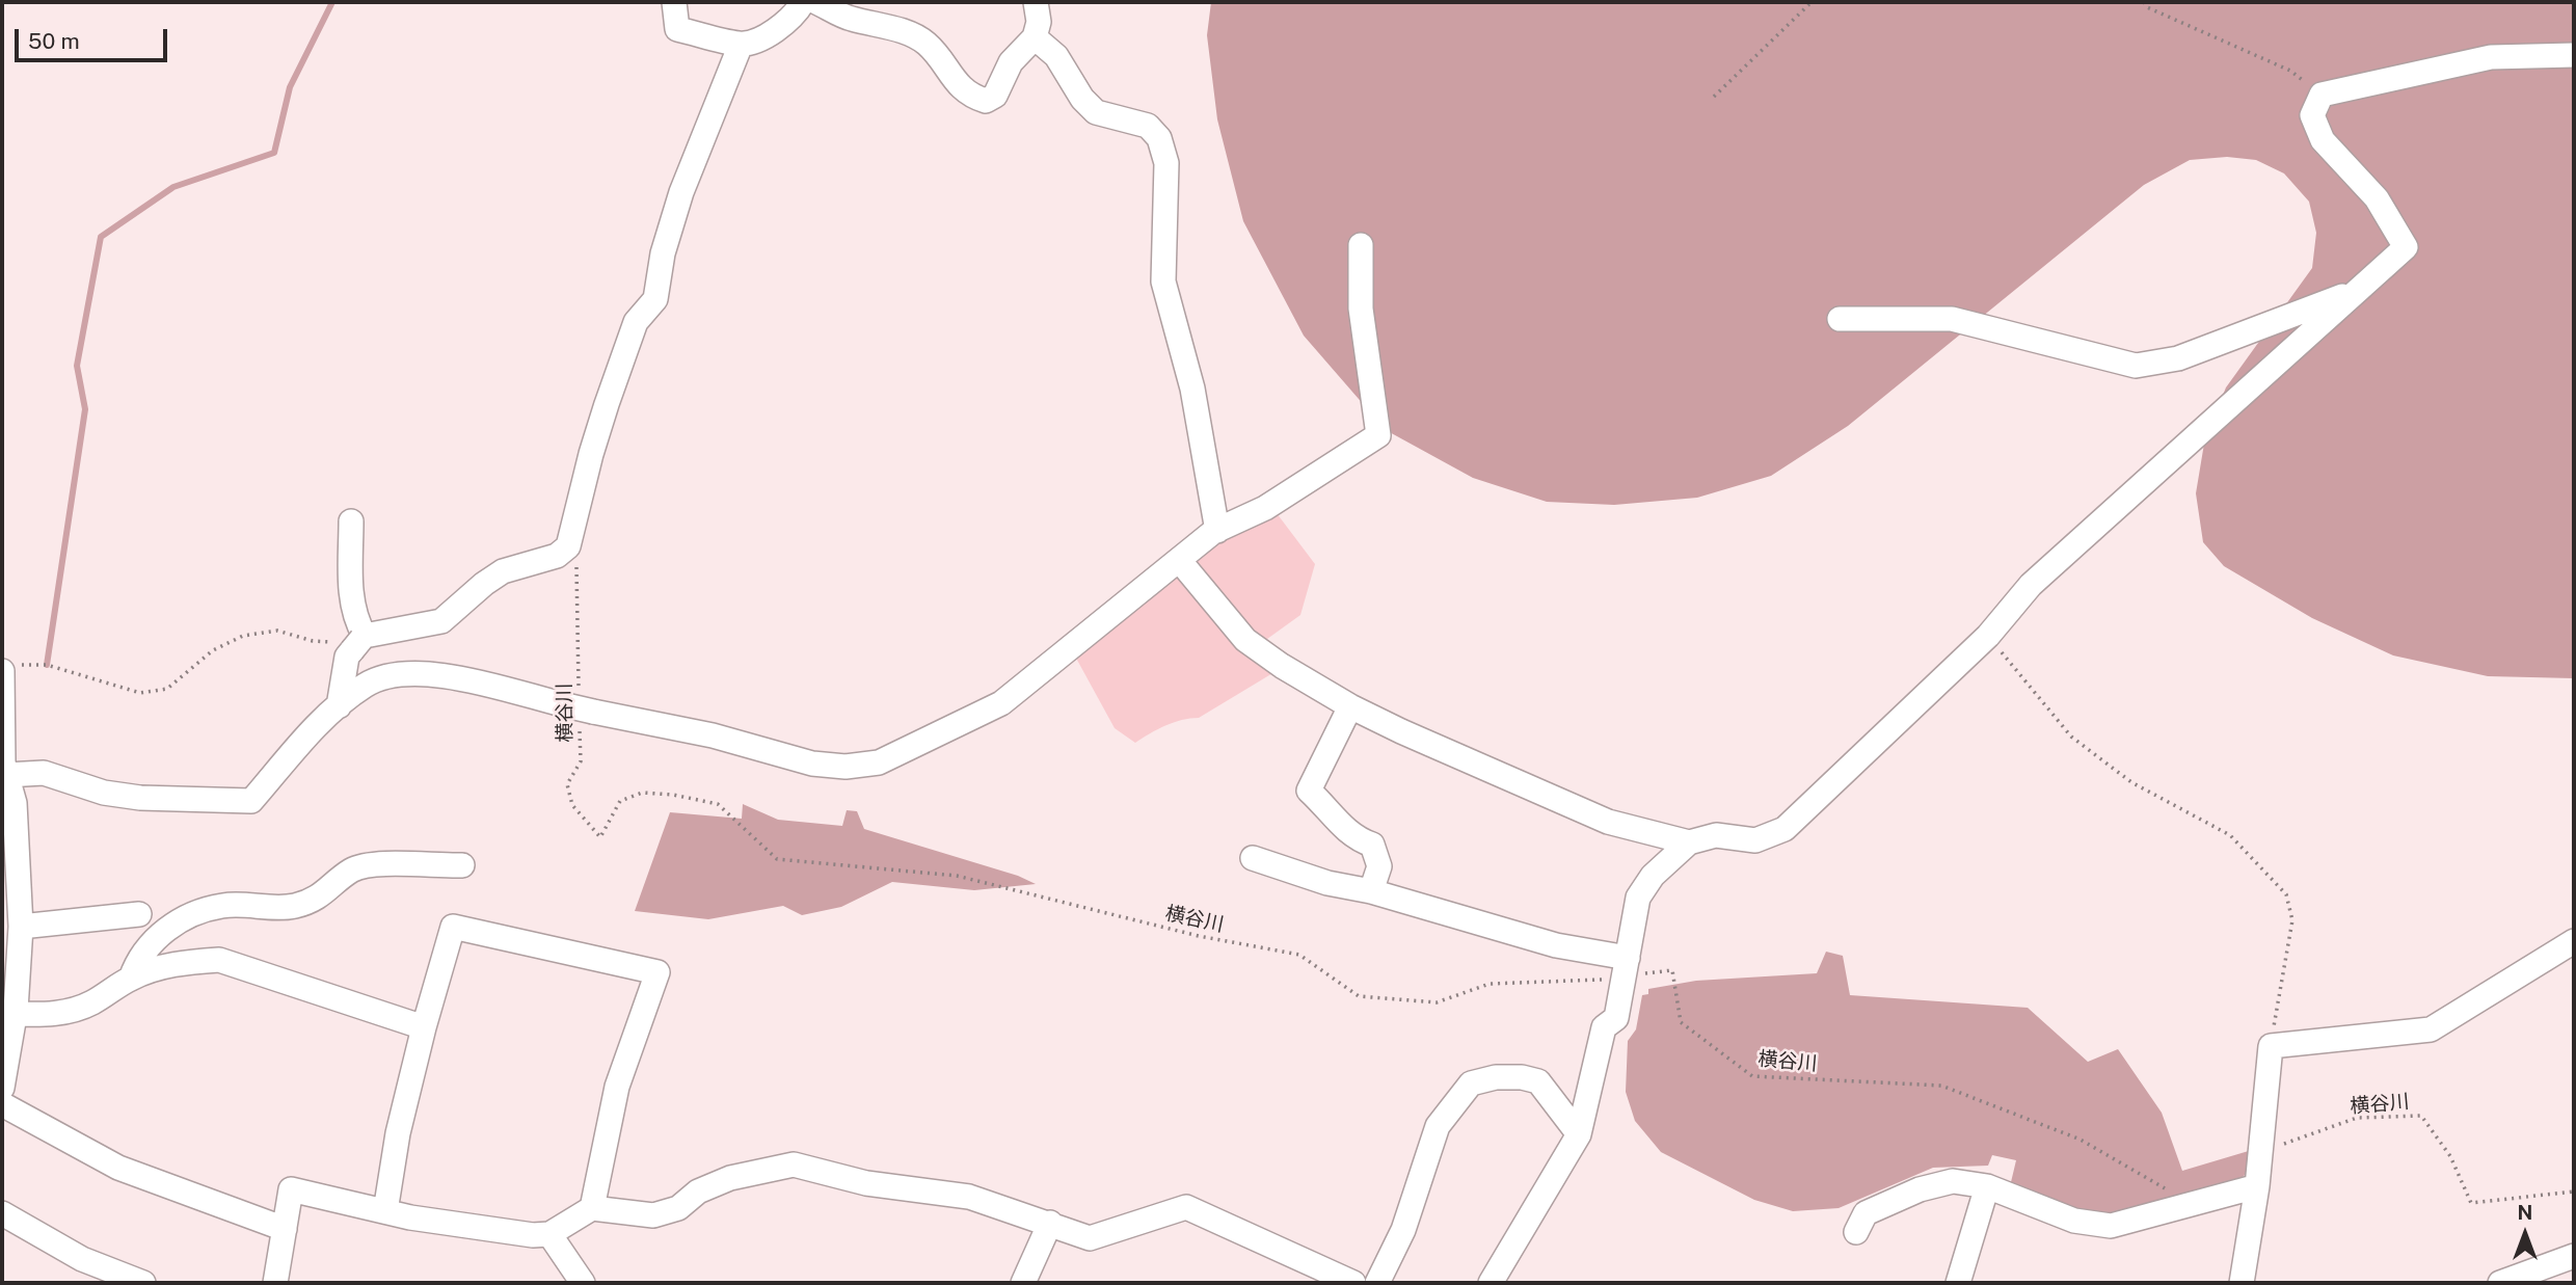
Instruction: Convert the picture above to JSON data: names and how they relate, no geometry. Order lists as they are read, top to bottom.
{
  "streets": {
    "path": ["横谷川"]
  },
  "scale_bar": "50 m",
  "north": "top"
}
